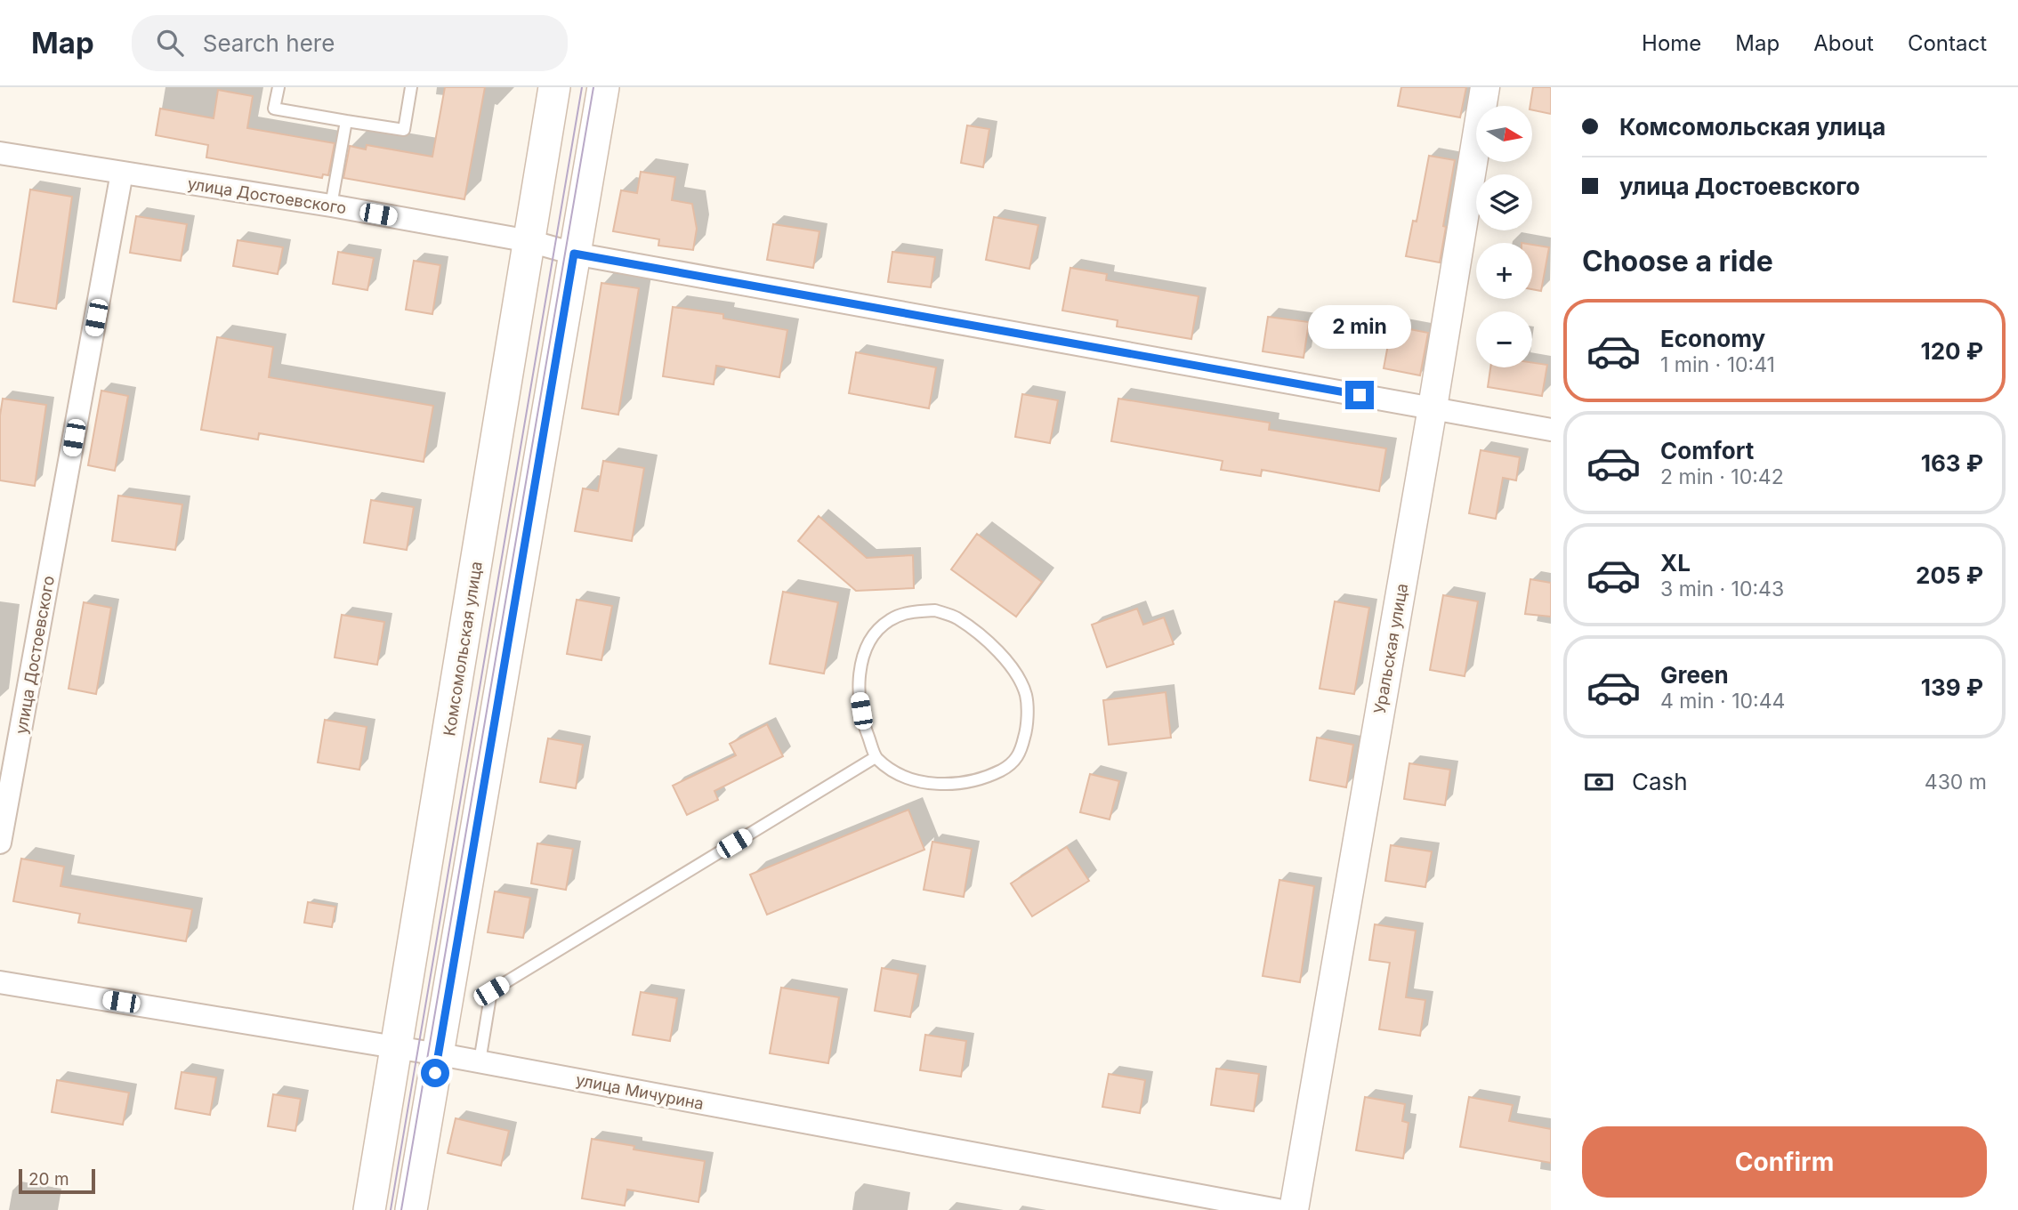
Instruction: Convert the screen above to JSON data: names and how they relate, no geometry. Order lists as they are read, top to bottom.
{
  "streets": {
    "main road": ["Комсомольская улица"],
    "street": ["улица Достоевского", "Уральская улица", "улица Мичурина"]
  },
  "crossings": [
    ["улица Достоевского", "Комсомольская улица"],
    ["улица Достоевского", "Уральская улица"],
    ["Комсомольская улица", "улица Мичурина"]
  ],
  "scale_bar": "20 m",
  "north": "right",
  "page": {
    "header": "Map",
    "search": "Search here",
    "nav": [
      "Home",
      "Map",
      "About",
      "Contact"
    ],
    "banner": ["Комсомольская улица", "улица Достоевского"],
    "map_buttons": ["+", "−"],
    "heading": "Choose a ride",
    "list": [
      {
        "name": "Economy",
        "note": "1 min · 10:41",
        "value": "120 ₽"
      },
      {
        "name": "Comfort",
        "note": "2 min · 10:42",
        "value": "163 ₽"
      },
      {
        "name": "XL",
        "note": "3 min · 10:43",
        "value": "205 ₽"
      },
      {
        "name": "Green",
        "note": "4 min · 10:44",
        "value": "139 ₽"
      }
    ],
    "bubble": "2 min",
    "pay": ["Cash", "430 m"],
    "buttons": "Confirm",
    "scale": "20 m"
  }
}
